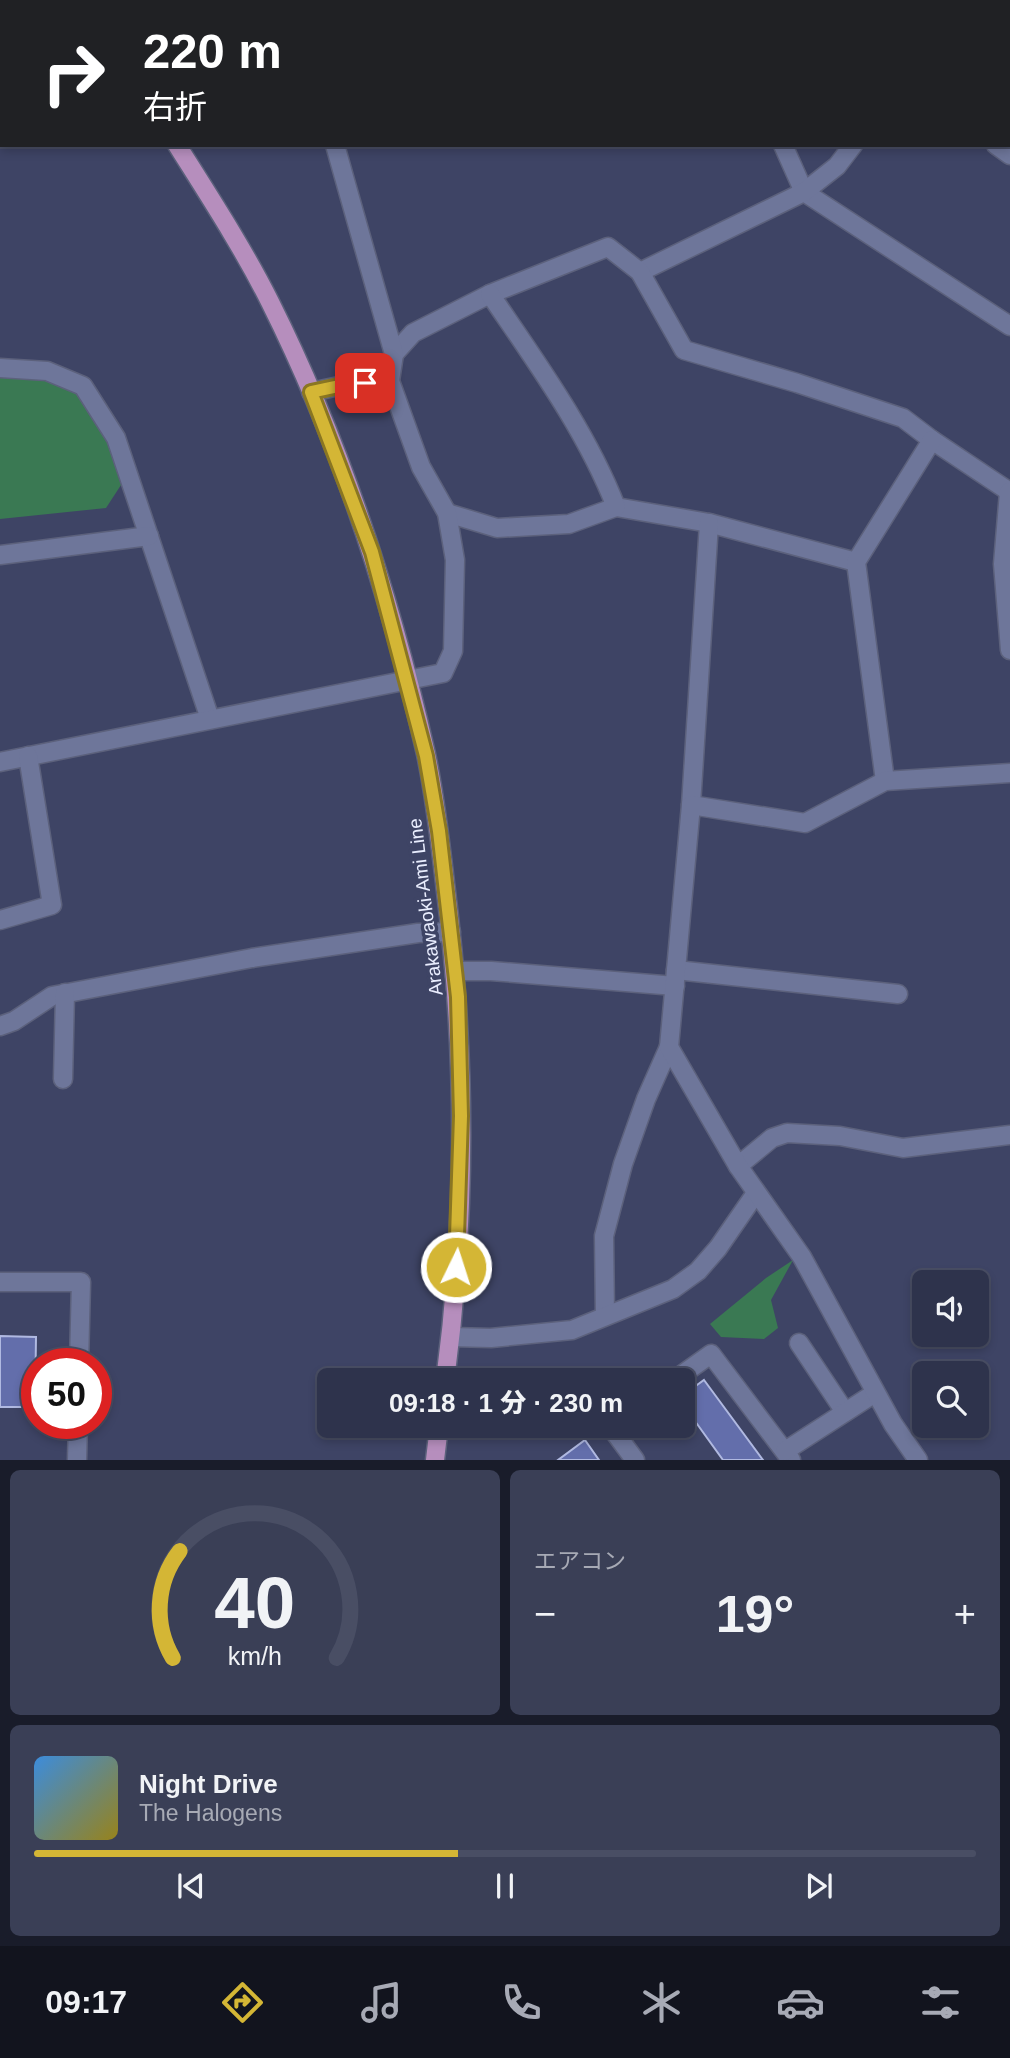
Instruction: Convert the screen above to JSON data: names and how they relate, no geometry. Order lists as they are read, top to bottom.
{
  "streets": {
    "main road": ["Arakawaoki-Ami Line"]
  },
  "page": {
    "turn": ["220 m", "右折"],
    "limit": "50",
    "trip": "09:18 · 1 分 · 230 m",
    "tile": "エアコン",
    "heat": ["−", "19°", "+"],
    "song": ["Night Drive", "The Halogens"],
    "tabs": "09:17",
    "gauge": ["40", "km/h"]
  }
}
